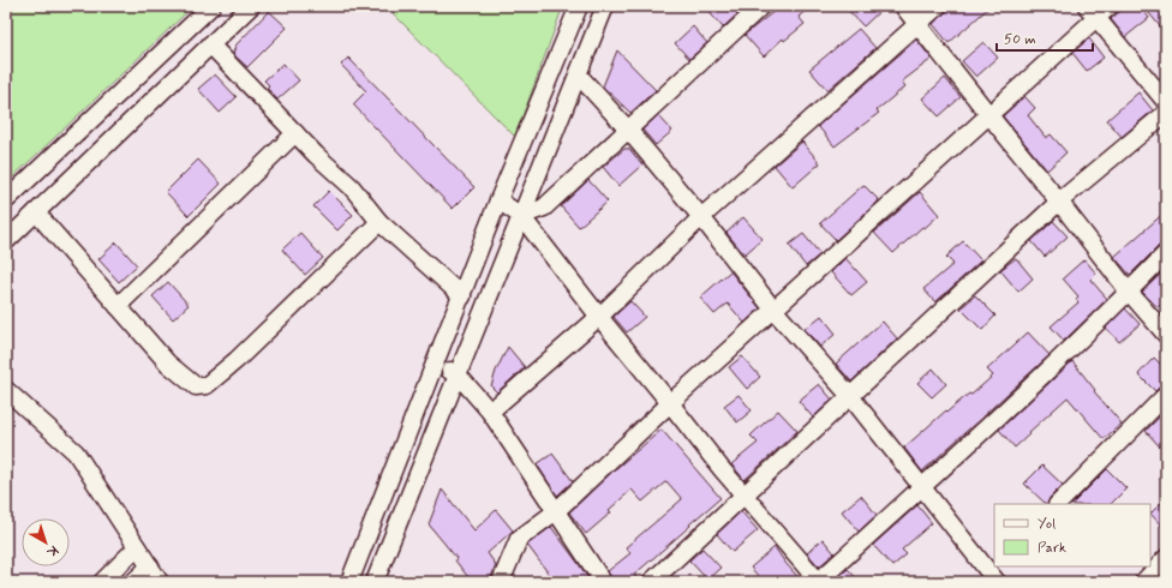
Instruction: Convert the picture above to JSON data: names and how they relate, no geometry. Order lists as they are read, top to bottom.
{
  "legend": ["Yol", "Park"],
  "scale_bar": "50 m",
  "north": "bottom right"
}
